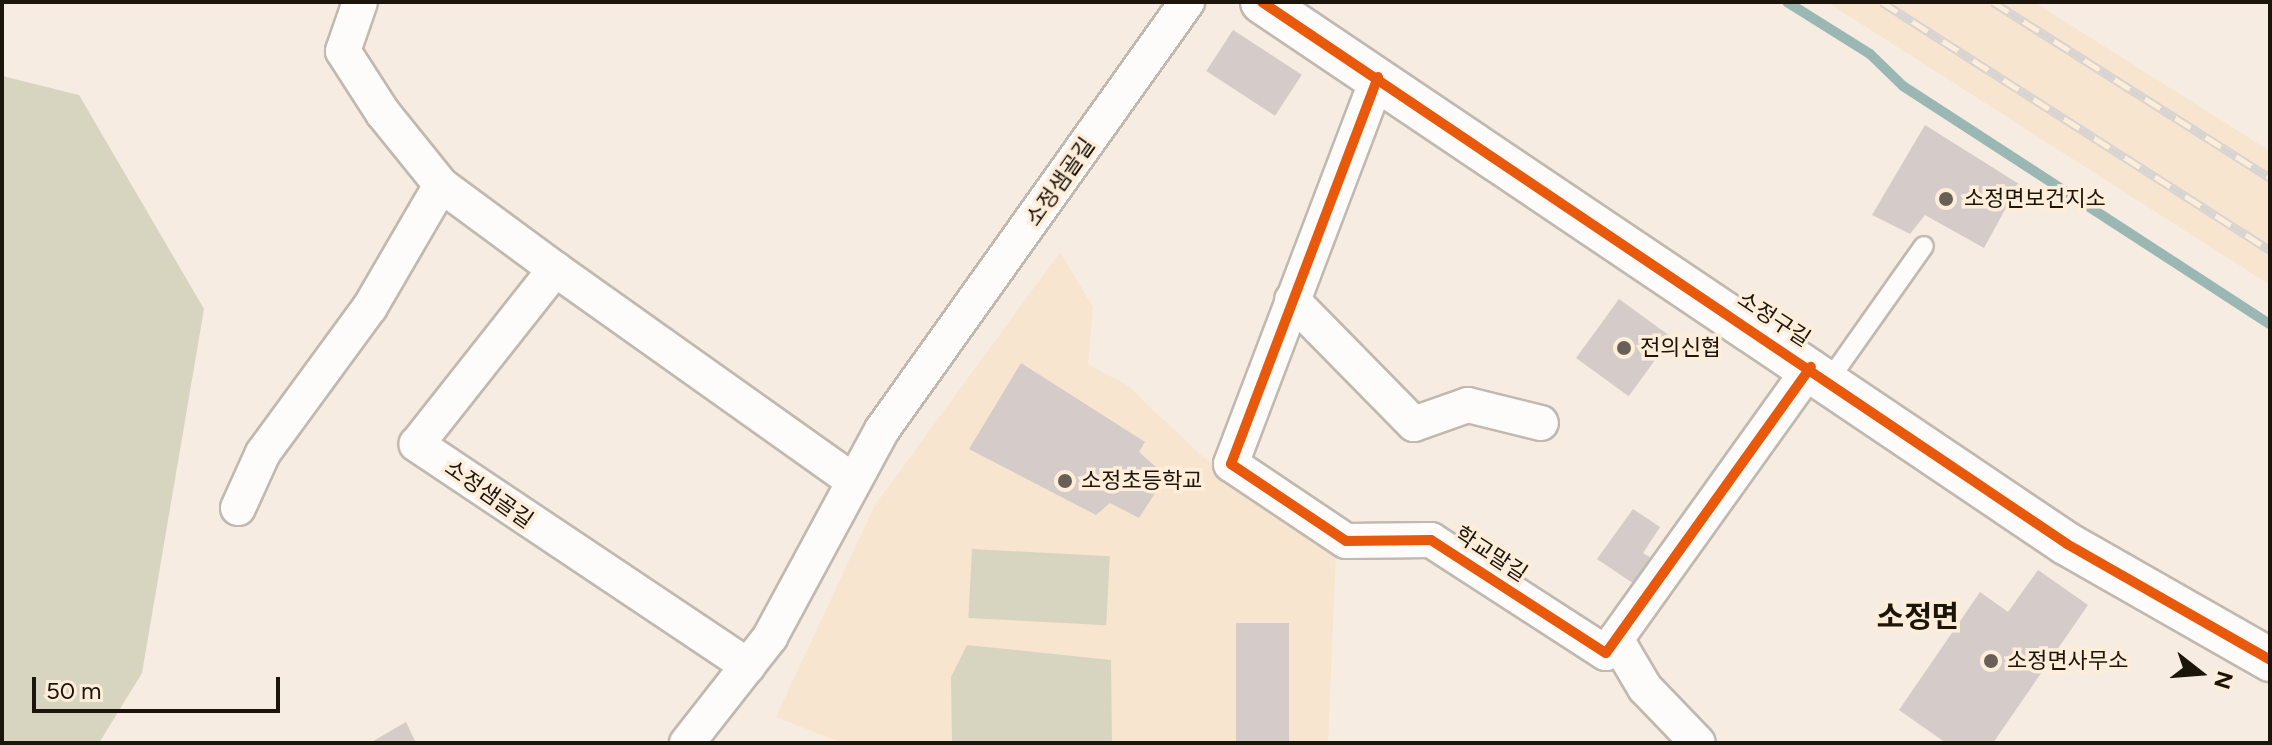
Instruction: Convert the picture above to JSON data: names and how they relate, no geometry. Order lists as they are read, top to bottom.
{
  "streets": {
    "street": ["소정샘골길", "소정구길", "학교말길"]
  },
  "crossings": [
    ["소정구길", "학교말길"]
  ],
  "districts": ["소정면"],
  "places": [
    "소정면보건지소",
    "전의신협",
    "소정초등학교",
    "소정면사무소"
  ],
  "scale_bar": "50 m",
  "north": "right"
}
